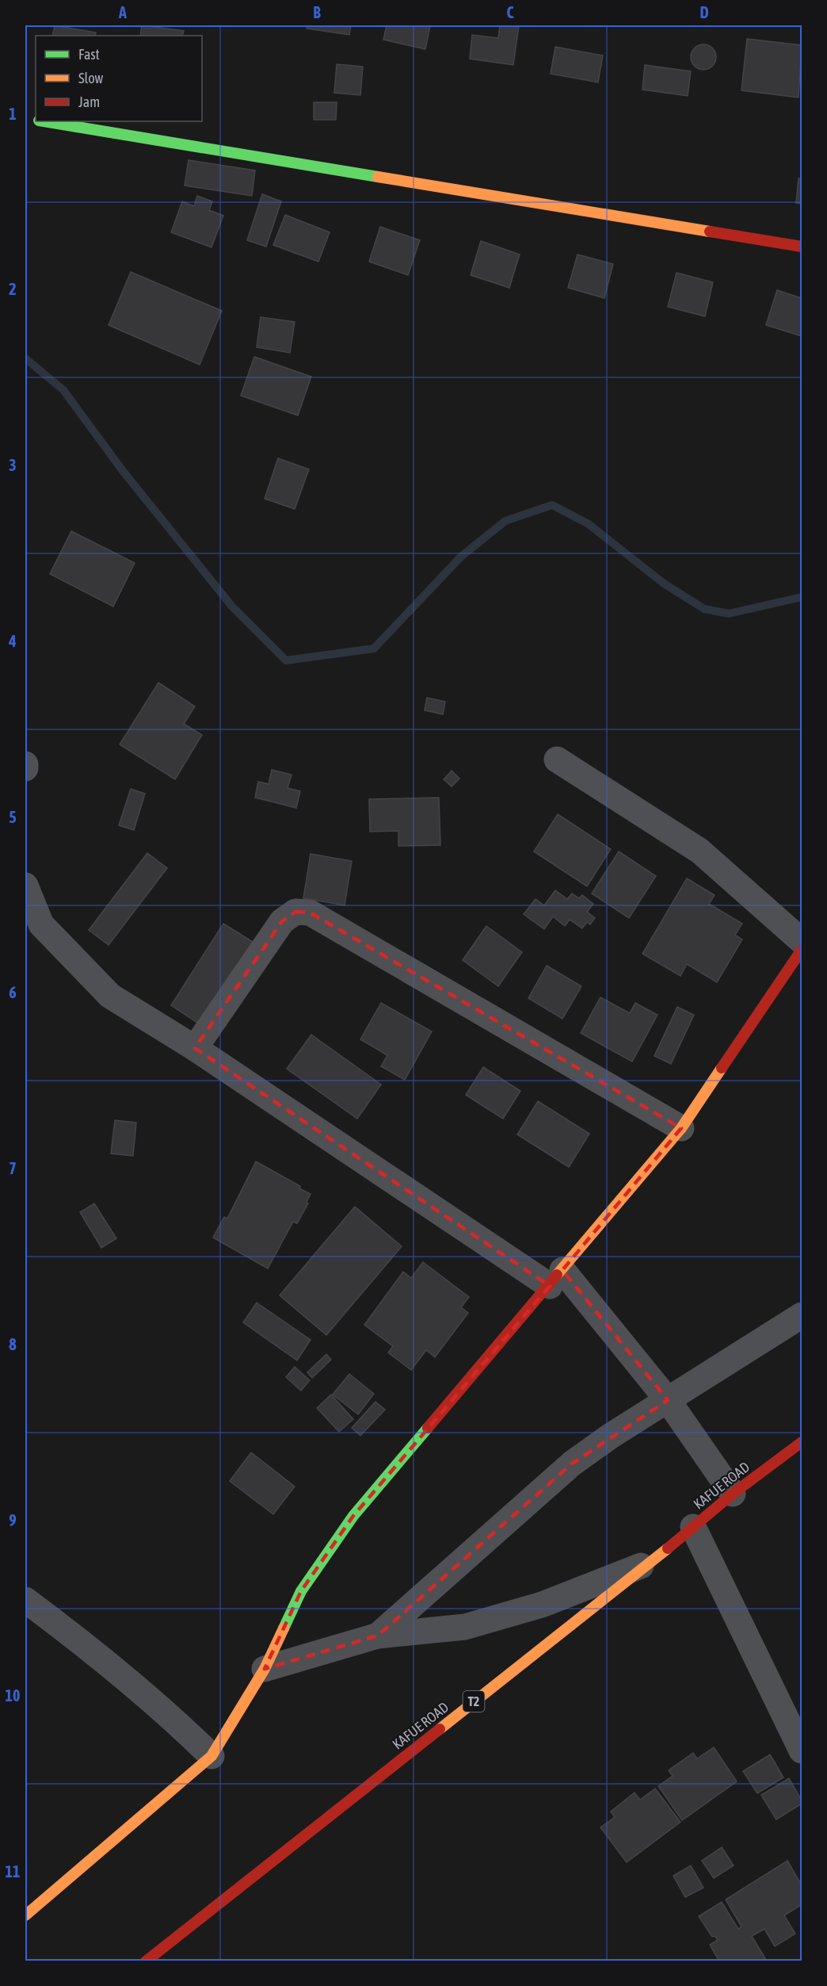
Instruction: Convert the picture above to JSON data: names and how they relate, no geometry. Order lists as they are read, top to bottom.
{
  "streets": {
    "main road": ["KAFUE ROAD", "T2"]
  },
  "legend": ["Fast", "Slow", "Jam"],
  "grid": {
    "columns": [
      "A",
      "B",
      "C",
      "D"
    ],
    "rows": [
      "1",
      "2",
      "3",
      "4",
      "5",
      "6",
      "7",
      "8",
      "9",
      "10",
      "11"
    ]
  }
}
